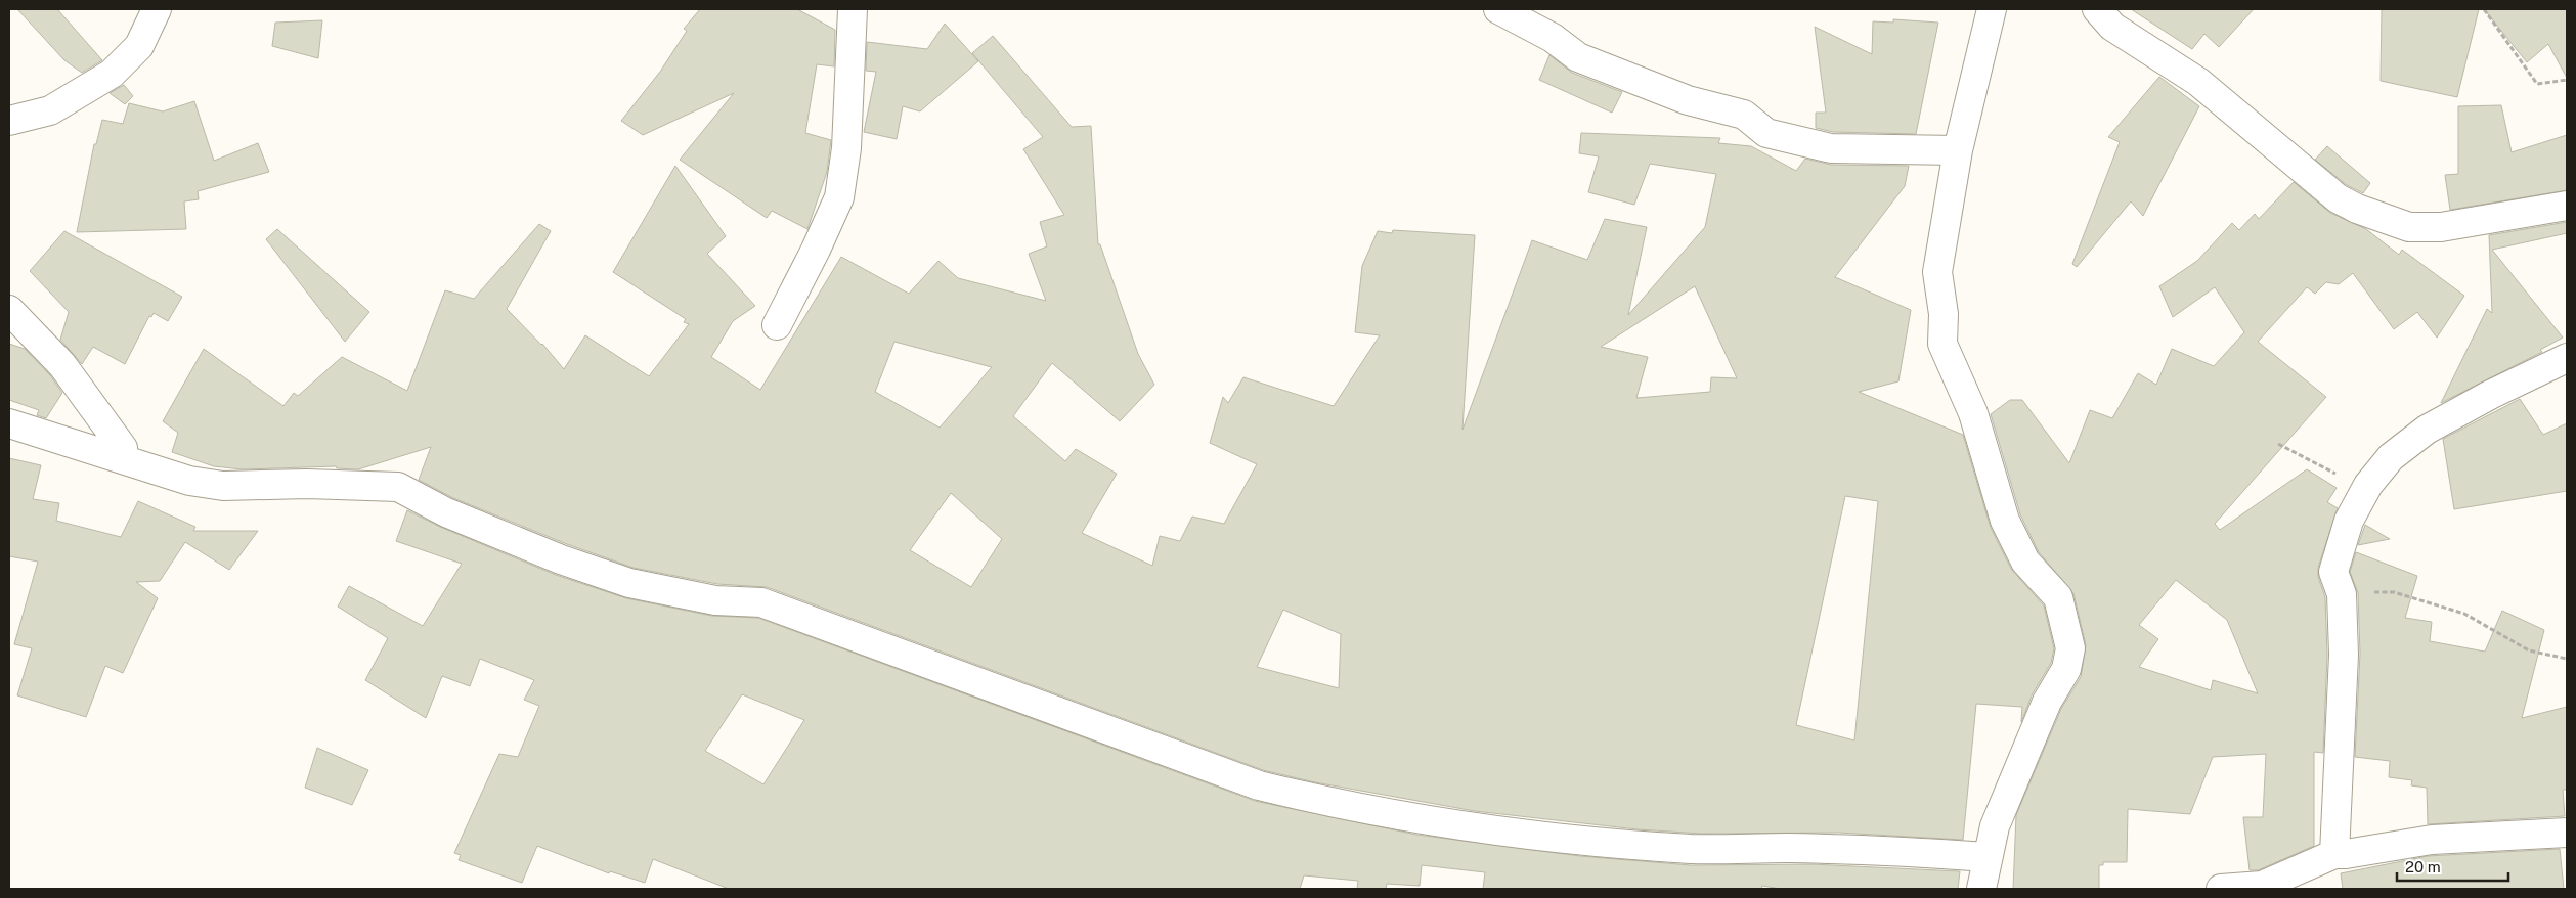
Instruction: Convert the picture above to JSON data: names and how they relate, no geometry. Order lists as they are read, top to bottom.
{
  "scale_bar": "20 m"
}
